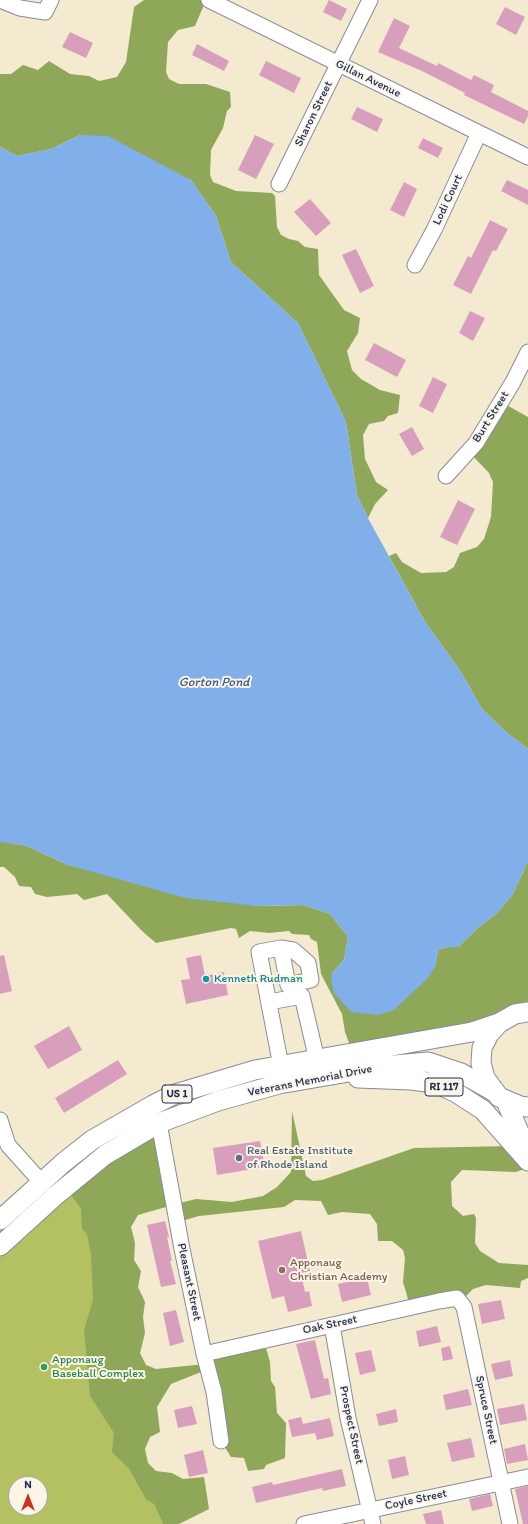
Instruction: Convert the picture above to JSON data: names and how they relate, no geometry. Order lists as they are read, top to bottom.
{
  "streets": {
    "main road": ["Veterans Memorial Drive", "RI 117", "US 1"],
    "street": [
      "Gillan Avenue",
      "Sharon Street",
      "Lodi Court",
      "Burt Street",
      "Pleasant Street",
      "Oak Street",
      "Spruce Street",
      "Prospect Street",
      "Coyle Street"
    ]
  },
  "crossings": [
    ["Gillan Avenue", "Sharon Street"],
    ["Gillan Avenue", "Lodi Court"],
    ["Veterans Memorial Drive", "RI 117"],
    ["Veterans Memorial Drive", "US 1"],
    ["Veterans Memorial Drive", "Pleasant Street"],
    ["Pleasant Street", "Oak Street"],
    ["Oak Street", "Spruce Street"],
    ["Oak Street", "Prospect Street"],
    ["Spruce Street", "Coyle Street"],
    ["Prospect Street", "Coyle Street"]
  ],
  "water": ["Gorton Pond"],
  "places": [
    "Kenneth Rudman",
    "Real Estate Institute of Rhode Island",
    "Apponaug Christian Academy",
    "Apponaug Baseball Complex"
  ],
  "north": "top"
}
